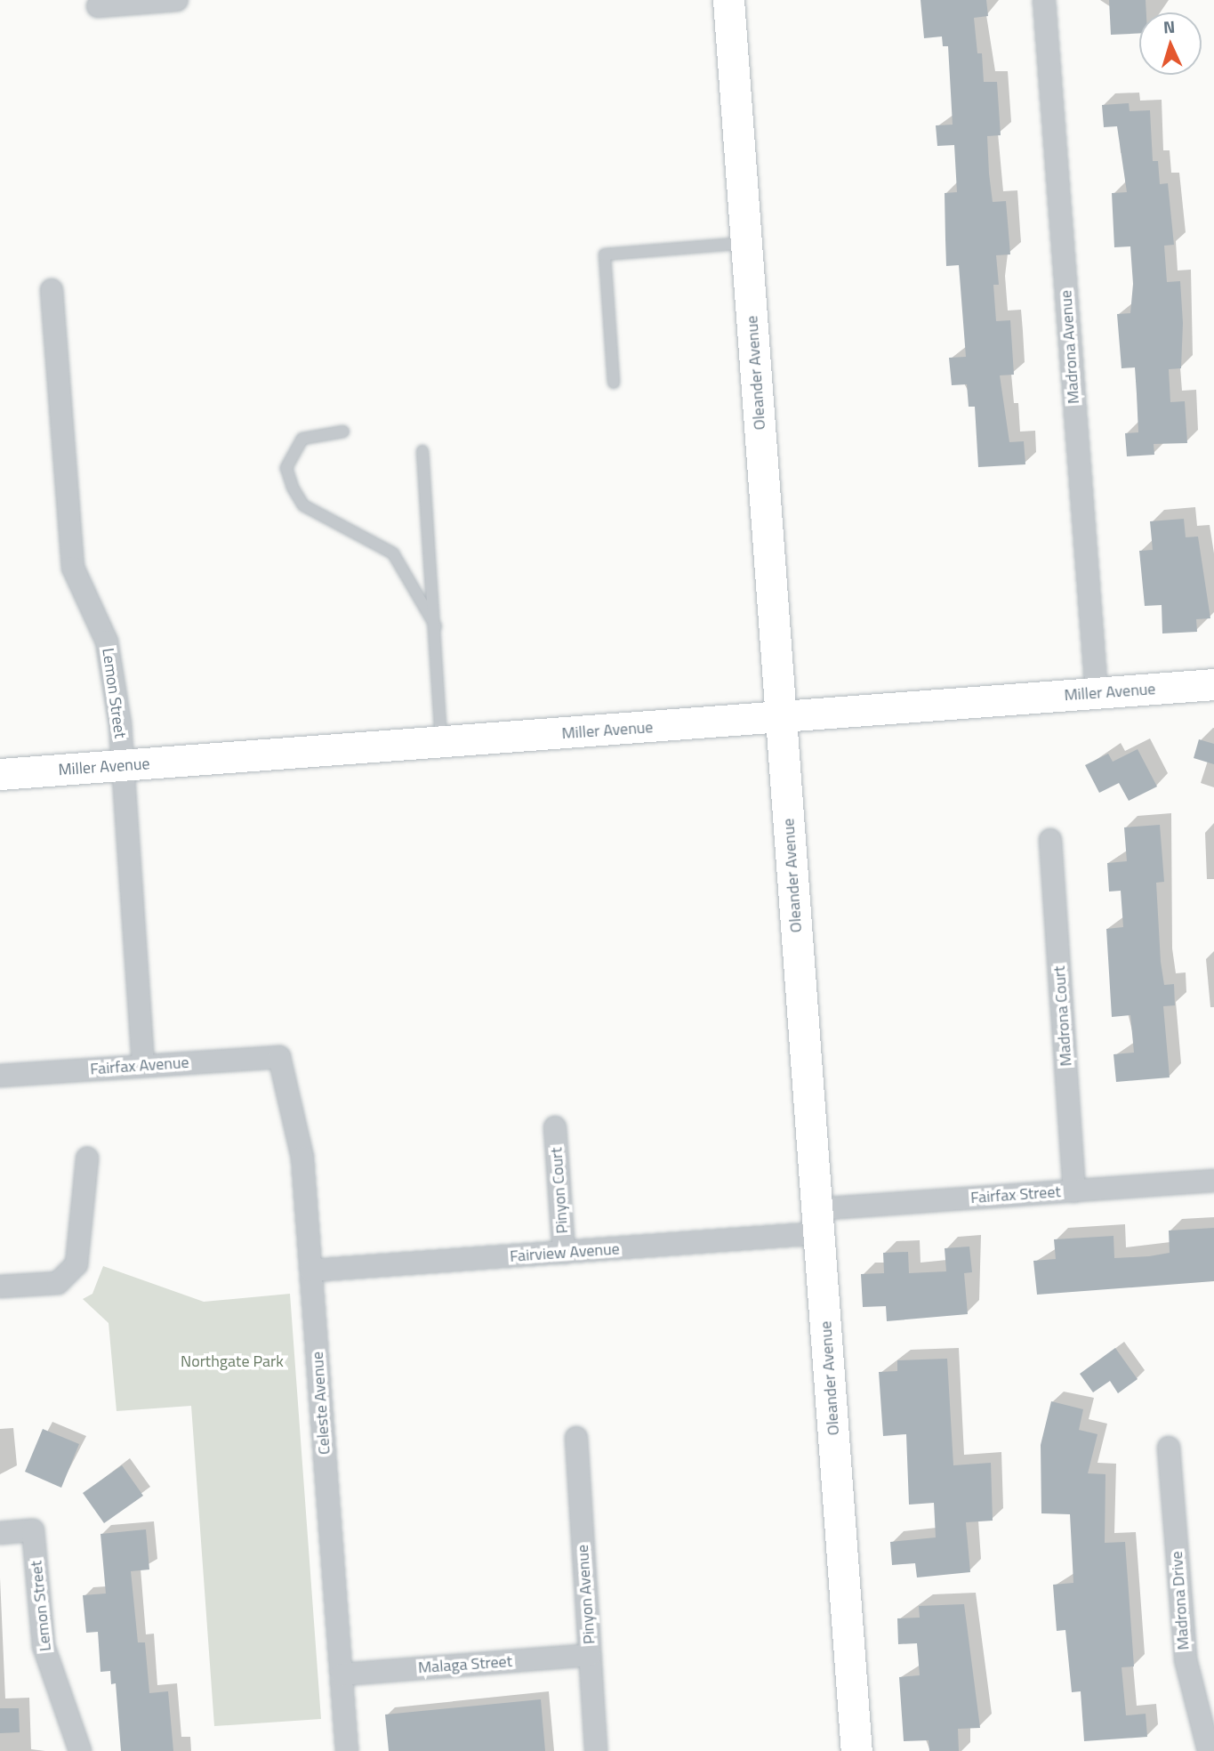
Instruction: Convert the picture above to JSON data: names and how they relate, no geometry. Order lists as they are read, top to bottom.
{
  "streets": {
    "street": [
      "Madrona Avenue",
      "Oleander Avenue",
      "Miller Avenue",
      "Lemon Street",
      "Madrona Court",
      "Fairfax Avenue",
      "Pinyon Court",
      "Fairfax Street",
      "Fairview Avenue",
      "Celeste Avenue",
      "Pinyon Avenue",
      "Madrona Drive",
      "Malaga Street"
    ]
  },
  "crossings": [
    ["Madrona Avenue", "Miller Avenue"],
    ["Oleander Avenue", "Miller Avenue"],
    ["Oleander Avenue", "Fairfax Street"],
    ["Oleander Avenue", "Fairview Avenue"],
    ["Miller Avenue", "Lemon Street"],
    ["Lemon Street", "Fairfax Avenue"],
    ["Madrona Court", "Fairfax Street"],
    ["Fairfax Avenue", "Celeste Avenue"],
    ["Pinyon Court", "Fairview Avenue"],
    ["Fairfax Street", "Fairview Avenue"],
    ["Fairview Avenue", "Celeste Avenue"],
    ["Celeste Avenue", "Malaga Street"],
    ["Pinyon Avenue", "Malaga Street"]
  ],
  "parks": ["Northgate Park"],
  "north": "top"
}
